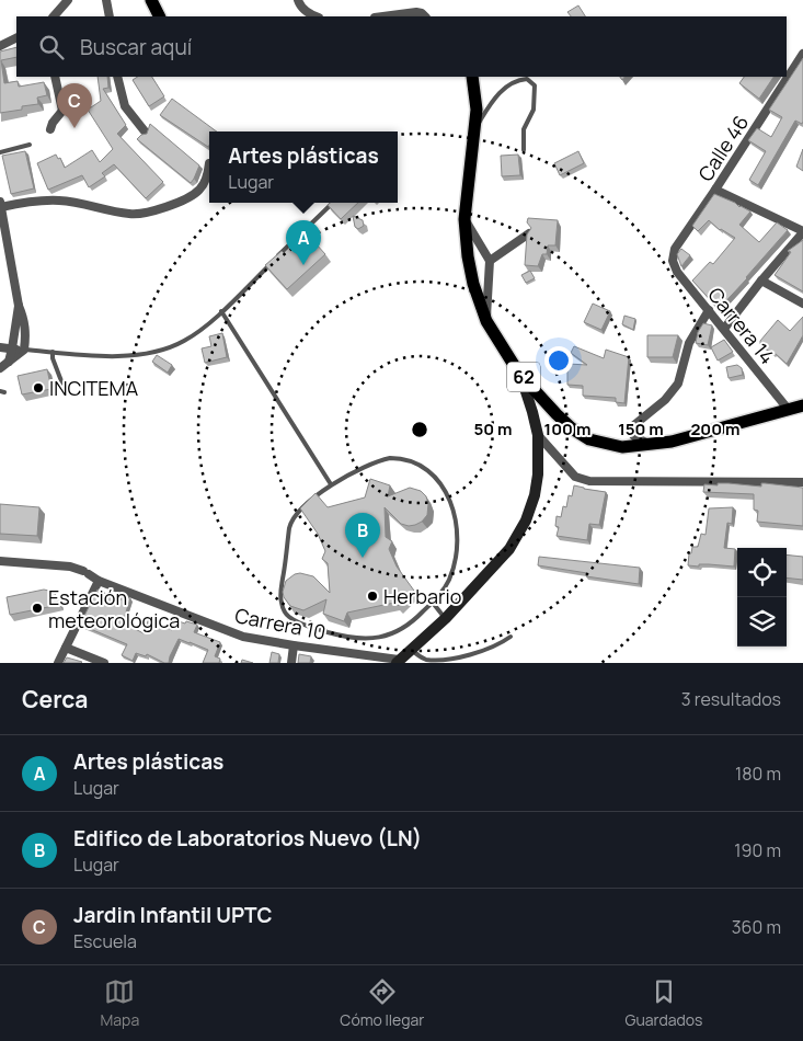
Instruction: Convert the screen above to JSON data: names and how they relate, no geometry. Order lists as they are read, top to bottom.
{
  "streets": {
    "main road": ["62"],
    "street": ["Calle 46", "Carrera 14", "Carrera 10"]
  },
  "crossings": [
    ["Calle 46", "Carrera 14"],
    ["Carrera 14", "62"]
  ],
  "places": ["INCITEMA", "Herbario", "Estación meteorológica"],
  "page": {
    "search": "Buscar aquí",
    "pins": ["C", "A", "B"],
    "popup": ["Artes plásticas", "Lugar"],
    "heading": ["Cerca", "3 resultados"],
    "list": [
      {
        "mark": "A",
        "name": "Artes plásticas",
        "note": "Lugar",
        "value": "180 m"
      },
      {
        "mark": "B",
        "name": "Edifico de Laboratorios Nuevo (LN)",
        "note": "Lugar",
        "value": "190 m"
      },
      {
        "mark": "C",
        "name": "Jardin Infantil UPTC",
        "note": "Escuela",
        "value": "360 m"
      }
    ],
    "nav": ["Mapa", "Cómo llegar", "Guardados"]
  },
  "rings": [
    "50 m",
    "100 m",
    "150 m",
    "200 m"
  ]
}
